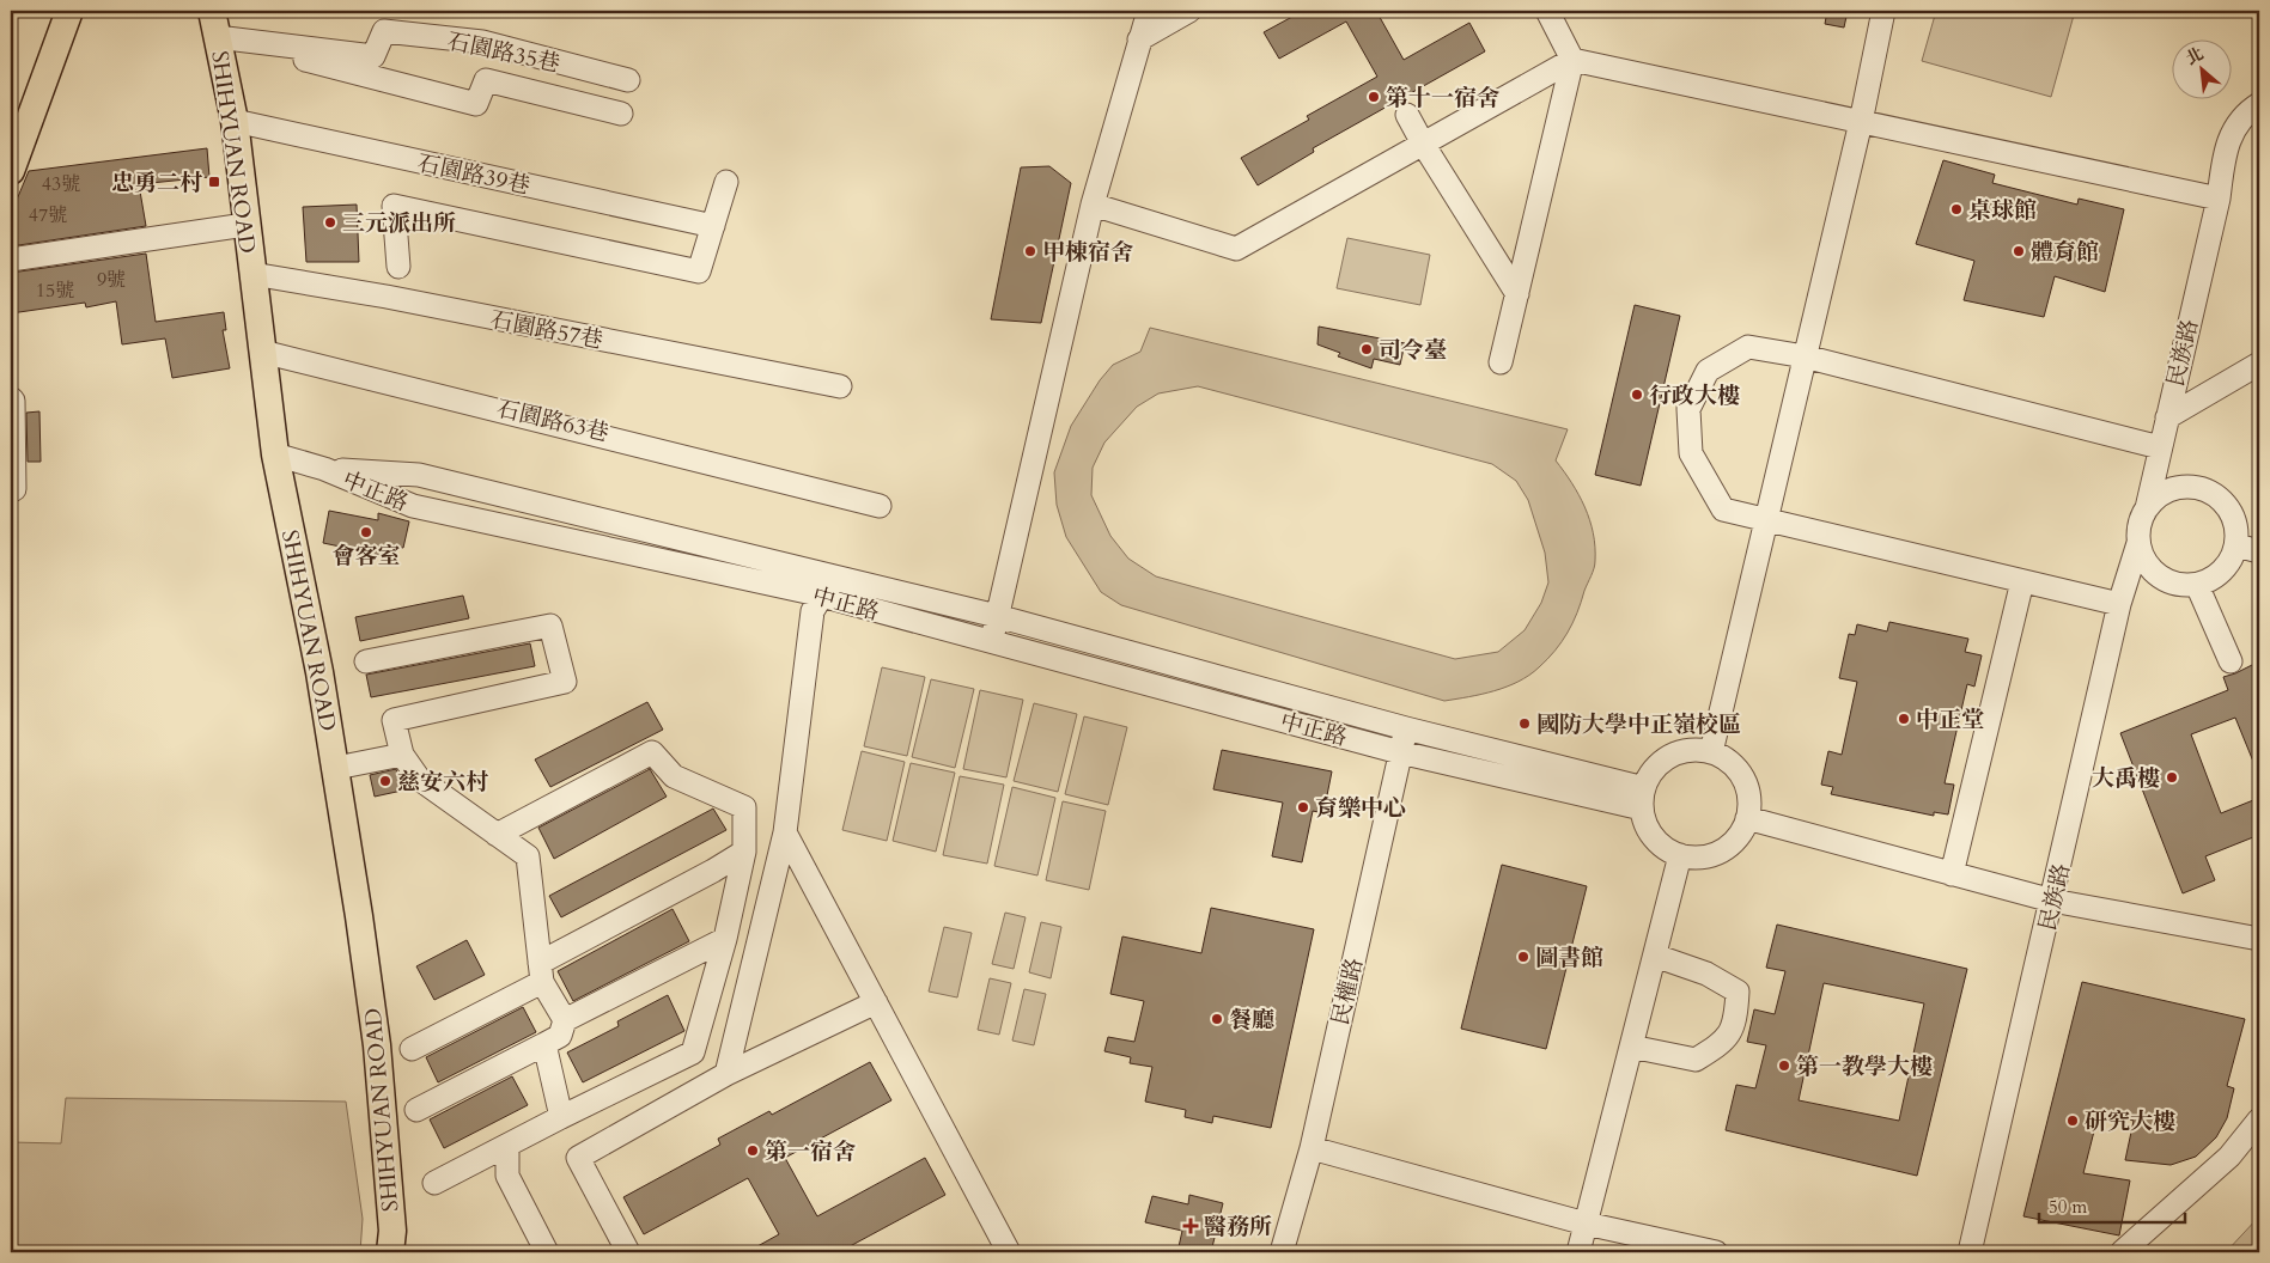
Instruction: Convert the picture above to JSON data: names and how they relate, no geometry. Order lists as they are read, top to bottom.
{
  "streets": {
    "main road": ["SHIHYUAN ROAD"],
    "lane": [
      "石園路35巷",
      "石園路39巷",
      "石園路57巷",
      "民族路",
      "石園路63巷",
      "中正路",
      "民權路"
    ]
  },
  "crossings": [
    ["石園路35巷", "SHIHYUAN ROAD"],
    ["SHIHYUAN ROAD", "石園路39巷"],
    ["SHIHYUAN ROAD", "石園路57巷"],
    ["SHIHYUAN ROAD", "石園路63巷"],
    ["中正路", "民權路"]
  ],
  "places": {
    "other": [
      "第十一宿舍",
      "桌球館",
      "三元派出所",
      "甲棟宿舍",
      "體育館",
      "司令臺",
      "行政大樓",
      "會客室",
      "中正堂",
      "國防大學中正嶺校區",
      "大禹樓",
      "慈安六村",
      "育樂中心",
      "圖書館",
      "餐廳",
      "第一教學大樓",
      "研究大樓",
      "第一宿舍"
    ],
    "transit": ["忠勇二村"],
    "health": ["醫務所"]
  },
  "house_numbers": [
    "43號",
    "47號",
    "9號",
    "15號"
  ],
  "scale_bar": "50 m",
  "north": "top left"
}
